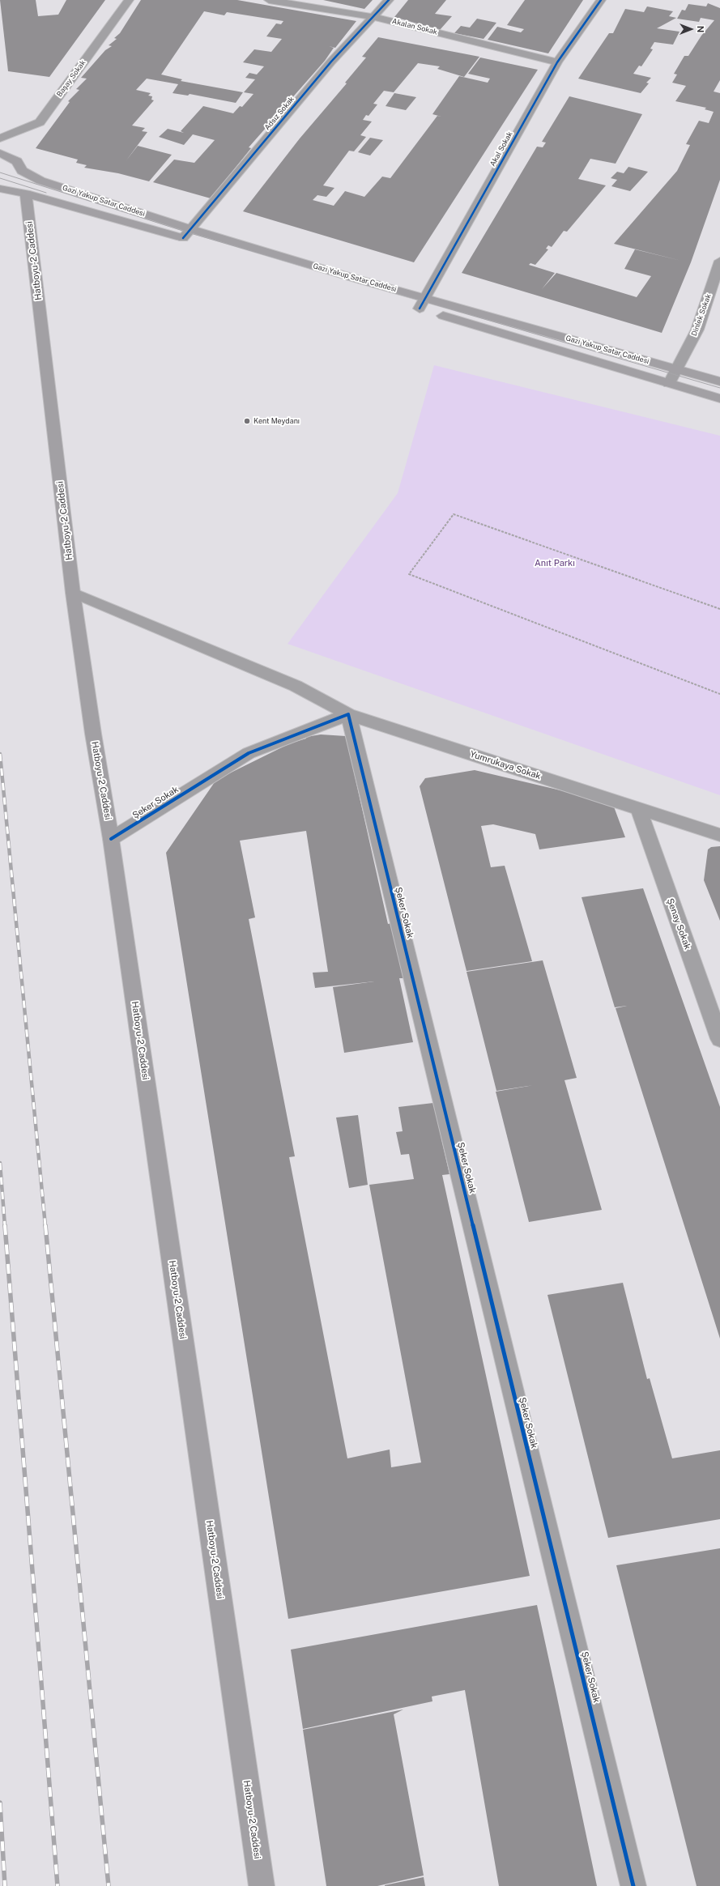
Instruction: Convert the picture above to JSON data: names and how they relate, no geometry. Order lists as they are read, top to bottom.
{
  "streets": {
    "main road": ["Gazi Yakup Satar Caddesi", "Hatboyu-2 Caddesi"],
    "street": [
      "Akalan Sokak",
      "Başay Sokak",
      "Adsız Sokak",
      "Akal Sokak",
      "Dinlek Sokak",
      "Yumrukaya Sokak",
      "Şeker Sokak",
      "Şenay Sokak"
    ]
  },
  "crossings": [
    ["Akalan Sokak", "Adsız Sokak"],
    ["Akalan Sokak", "Akal Sokak"],
    ["Adsız Sokak", "Gazi Yakup Satar Caddesi"],
    ["Akal Sokak", "Gazi Yakup Satar Caddesi"],
    ["Gazi Yakup Satar Caddesi", "Hatboyu-2 Caddesi"],
    ["Gazi Yakup Satar Caddesi", "Dinlek Sokak"],
    ["Hatboyu-2 Caddesi", "Yumrukaya Sokak"],
    ["Hatboyu-2 Caddesi", "Şeker Sokak"],
    ["Yumrukaya Sokak", "Şeker Sokak"],
    ["Yumrukaya Sokak", "Şenay Sokak"]
  ],
  "parks": ["Anıt Parkı"],
  "places": ["Kent Meydanı"],
  "north": "right"
}
